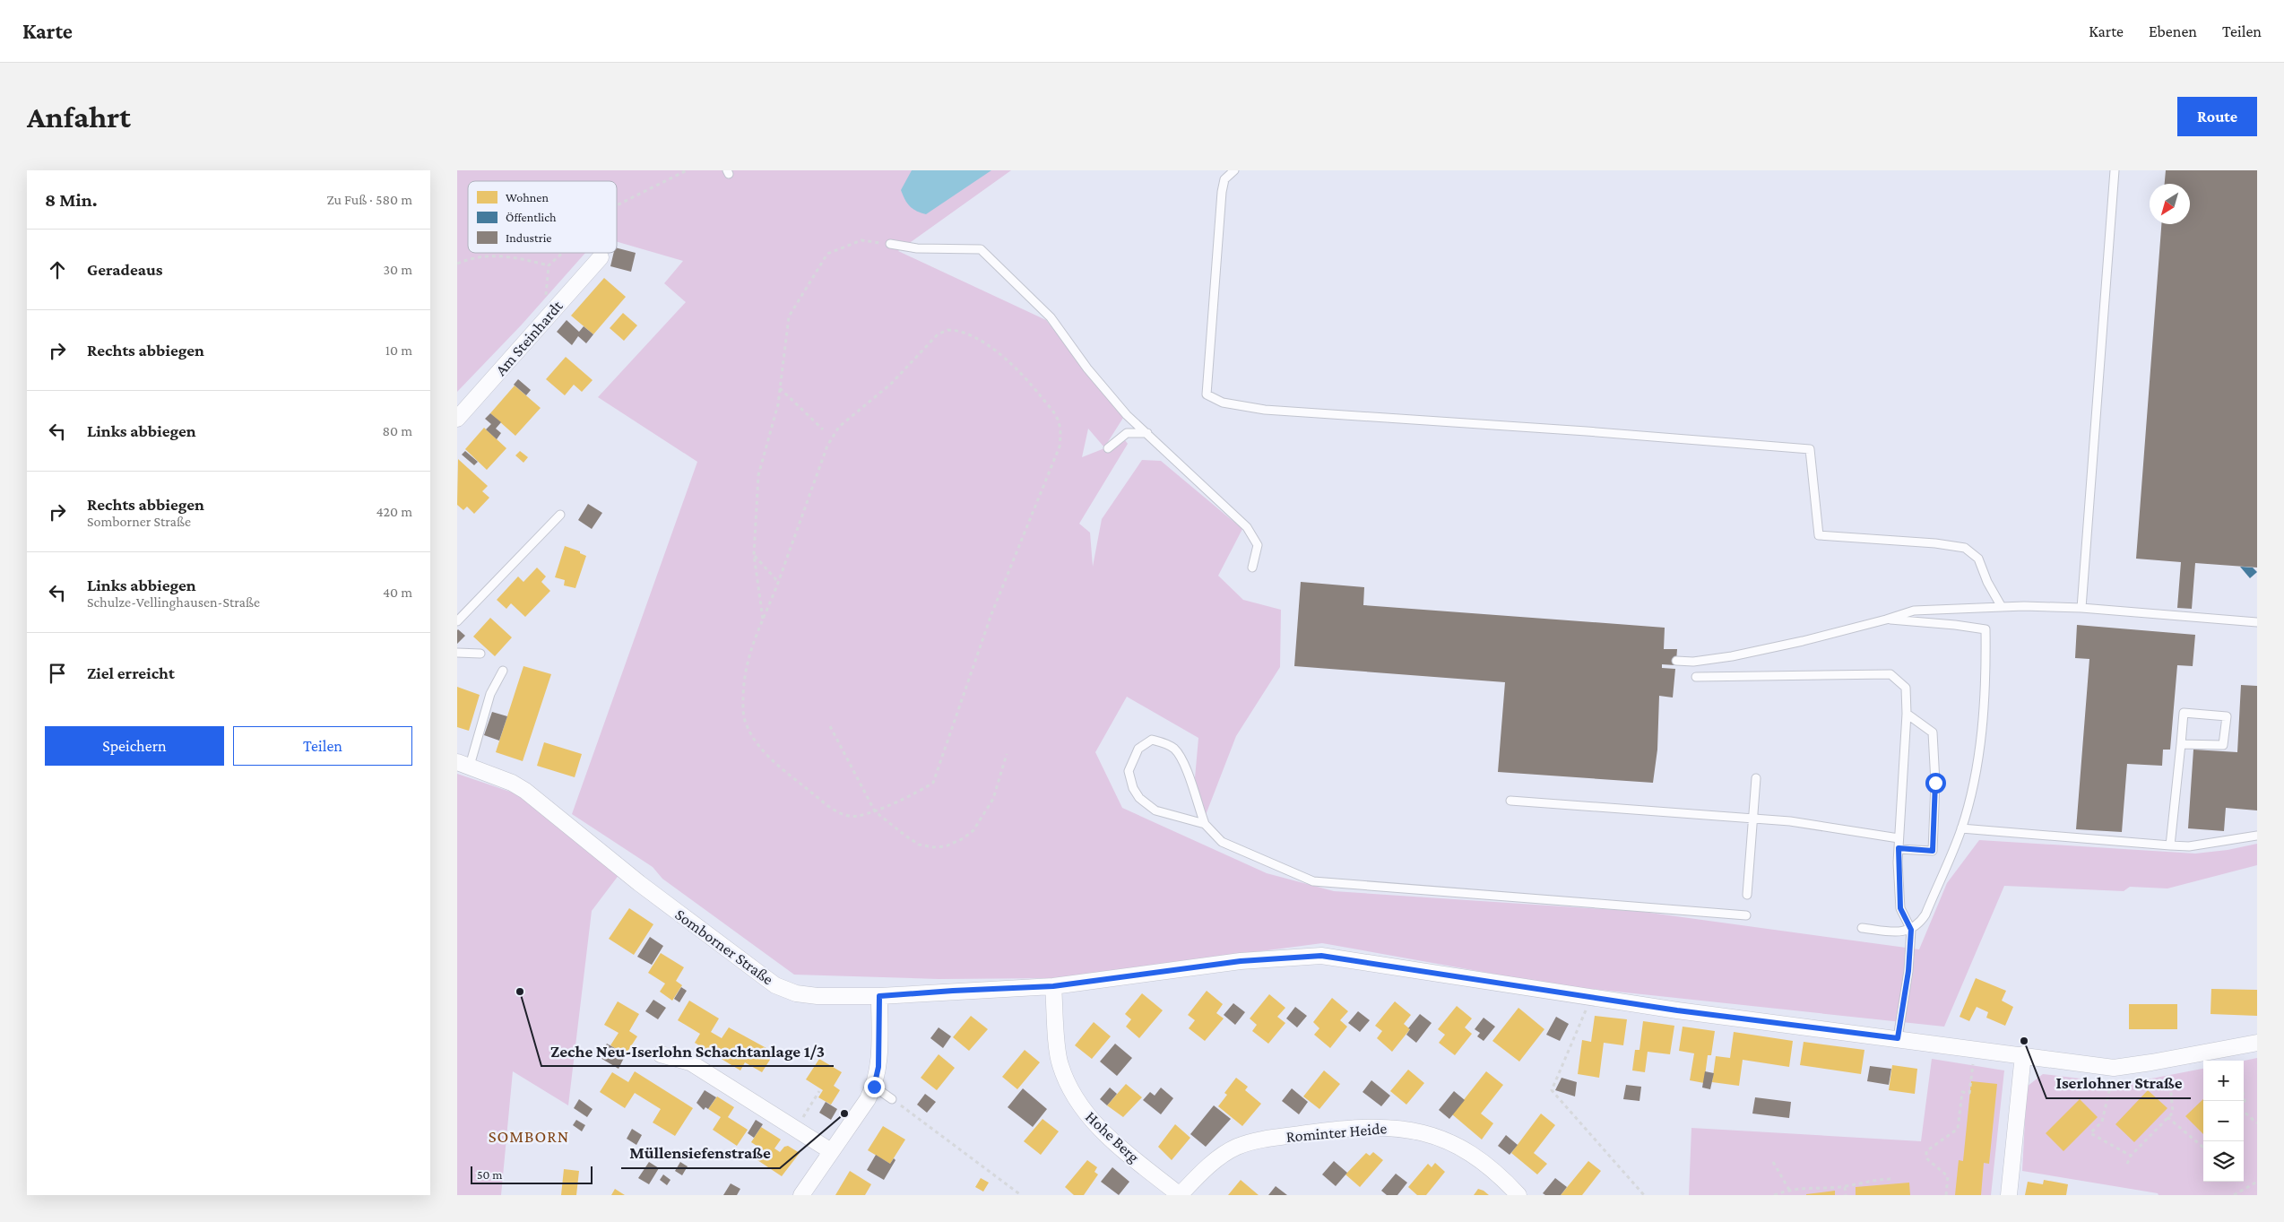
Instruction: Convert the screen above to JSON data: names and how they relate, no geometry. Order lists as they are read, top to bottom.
{
  "streets": {
    "street": [
      "Am Steinhardt",
      "Somborner Straße",
      "Rominter Heide",
      "Hohe Berg"
    ]
  },
  "crossings": [
    ["Somborner Straße", "Hohe Berg"],
    ["Rominter Heide", "Hohe Berg"]
  ],
  "districts": ["SOMBORN"],
  "places": ["Zeche Neu-Iserlohn Schachtanlage 1/3", "Iserlohner Straße", "Müllensiefenstraße"],
  "legend": ["Wohnen", "Öffentlich", "Industrie"],
  "scale_bar": "50 m",
  "north": "bottom left",
  "page": {
    "header": "Karte",
    "nav": ["Karte", "Ebenen", "Teilen"],
    "buttons": [
      "Route",
      ["Speichern", "Teilen"]
    ],
    "title": "Anfahrt",
    "heading": ["8 Min.", "Zu Fuß · 580 m"],
    "list": [
      ["Geradeaus", "30 m"],
      ["Rechts abbiegen", "10 m"],
      ["Links abbiegen", "80 m"],
      ["Rechts abbiegen", "Somborner Straße", "420 m"],
      ["Links abbiegen", "Schulze-Vellinghausen-Straße", "40 m"],
      "Ziel erreicht"
    ],
    "map_buttons": ["+", "−"],
    "scale": "50 m"
  }
}
